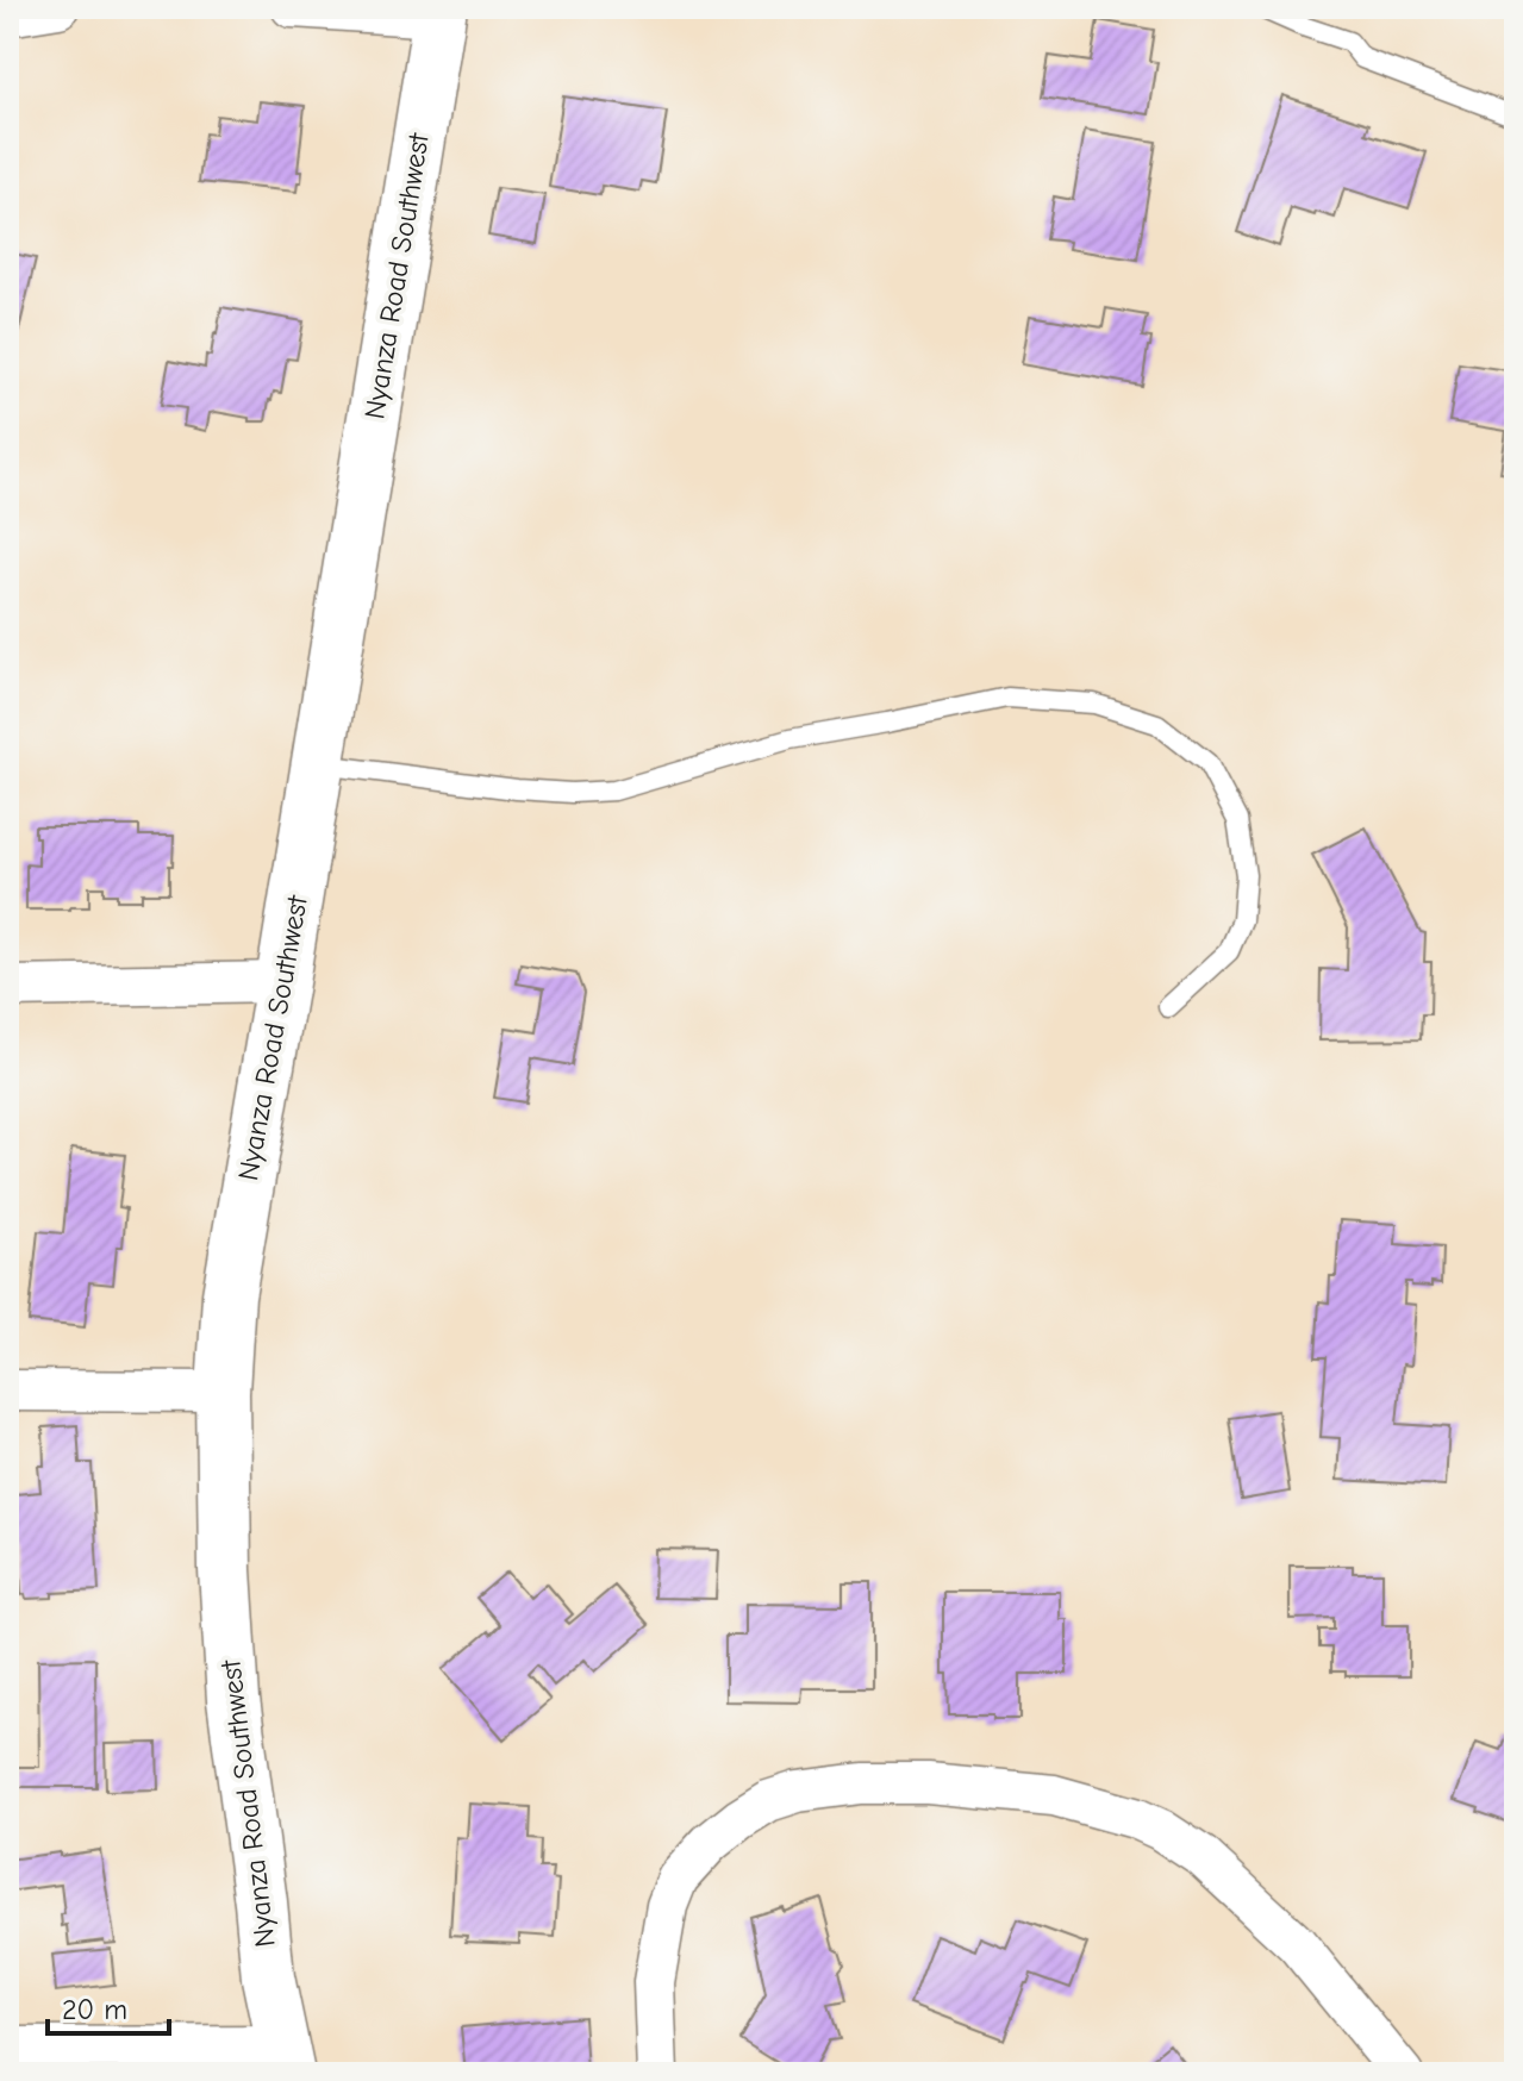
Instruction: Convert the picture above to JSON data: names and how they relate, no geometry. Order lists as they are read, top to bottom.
{
  "streets": {
    "street": ["Nyanza Road Southwest"]
  },
  "scale_bar": "20 m"
}
